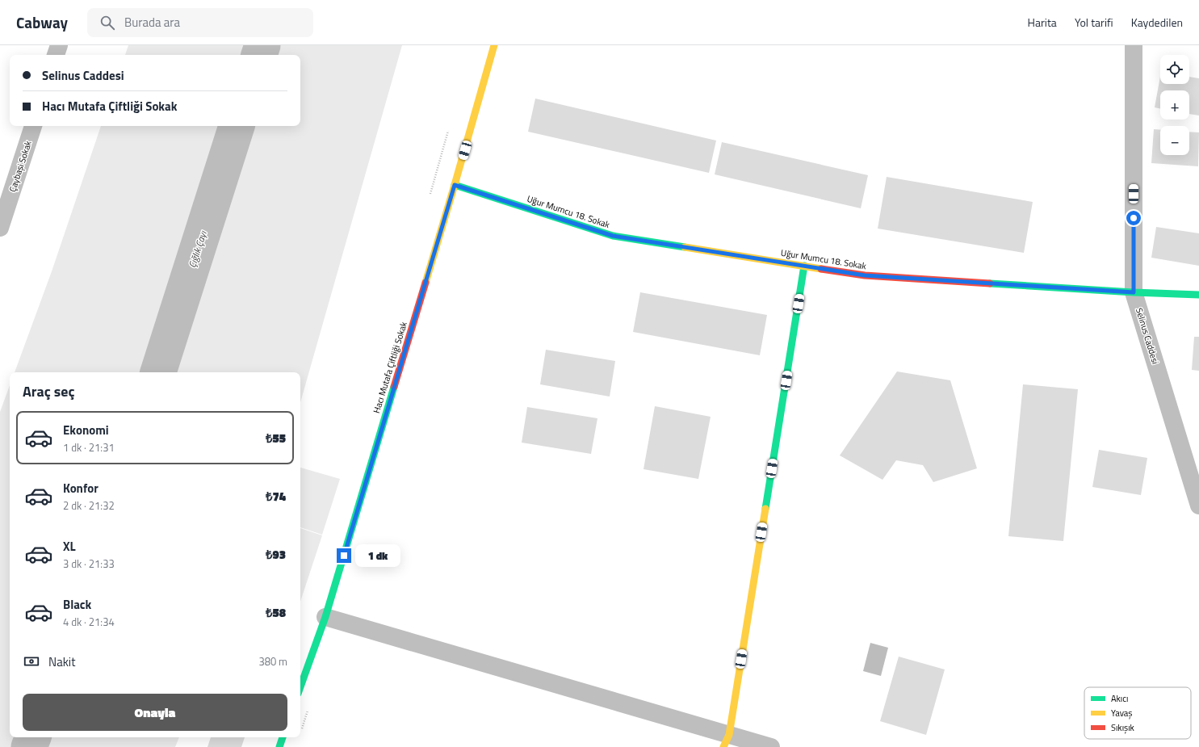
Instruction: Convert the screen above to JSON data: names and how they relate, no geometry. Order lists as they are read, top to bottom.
{
  "streets": {
    "street": [
      "Çaybaşi Sokak",
      "Uğur Mumcu 18. Sokak",
      "Selinus Caddesi",
      "Hacı Mutafa Çiftliği Sokak"
    ]
  },
  "crossings": [
    ["Uğur Mumcu 18. Sokak", "Selinus Caddesi"],
    ["Uğur Mumcu 18. Sokak", "Hacı Mutafa Çiftliği Sokak"]
  ],
  "water": ["Çığlık Çayı"],
  "legend": ["Akıcı", "Yavaş", "Sıkışık"],
  "page": {
    "header": "Cabway",
    "search": "Burada ara",
    "nav": ["Harita", "Yol tarifi", "Kaydedilen"],
    "map_buttons": ["+", "−"],
    "banner": ["Selinus Caddesi", "Hacı Mutafa Çiftliği Sokak"],
    "heading": "Araç seç",
    "list": [
      {
        "name": "Ekonomi",
        "note": "1 dk · 21:31",
        "value": "₺55"
      },
      {
        "name": "Konfor",
        "note": "2 dk · 21:32",
        "value": "₺74"
      },
      {
        "name": "XL",
        "note": "3 dk · 21:33",
        "value": "₺93"
      },
      {
        "name": "Black",
        "note": "4 dk · 21:34",
        "value": "₺58"
      }
    ],
    "bubble": "1 dk",
    "pay": ["Nakit", "380 m"],
    "buttons": "Onayla"
  }
}
